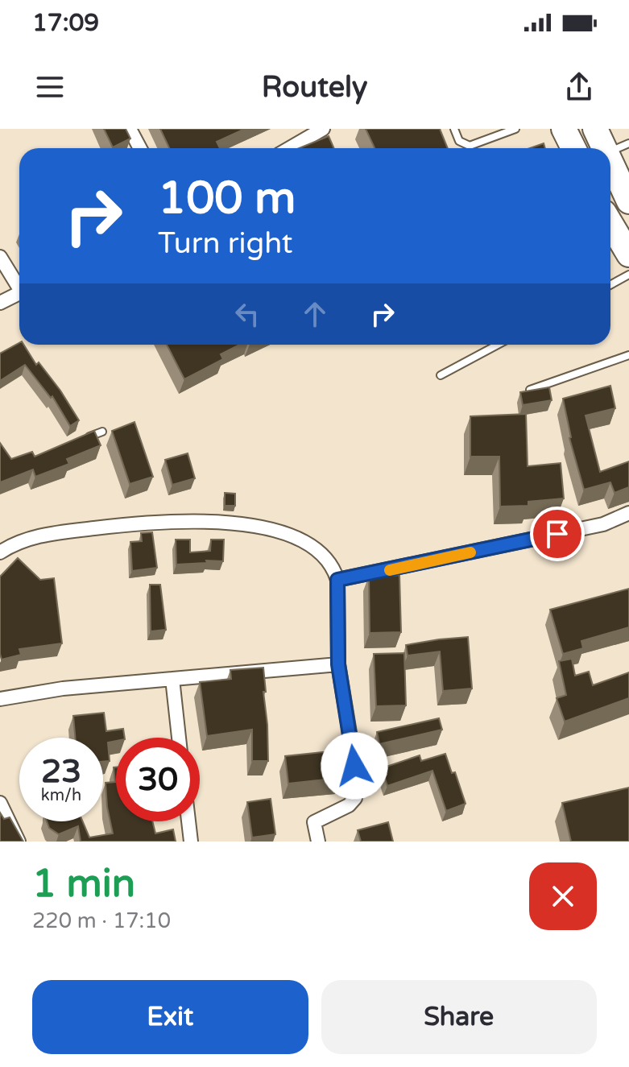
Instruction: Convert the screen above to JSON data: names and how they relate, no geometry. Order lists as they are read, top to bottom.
{
  "page": {
    "status": "17:09",
    "header": "Routely",
    "turn": ["100 m", "Turn right"],
    "speed": "23 km/h",
    "limit": "30",
    "heading": ["1 min", "220 m · 17:10"],
    "buttons": ["Exit", "Share"]
  }
}
